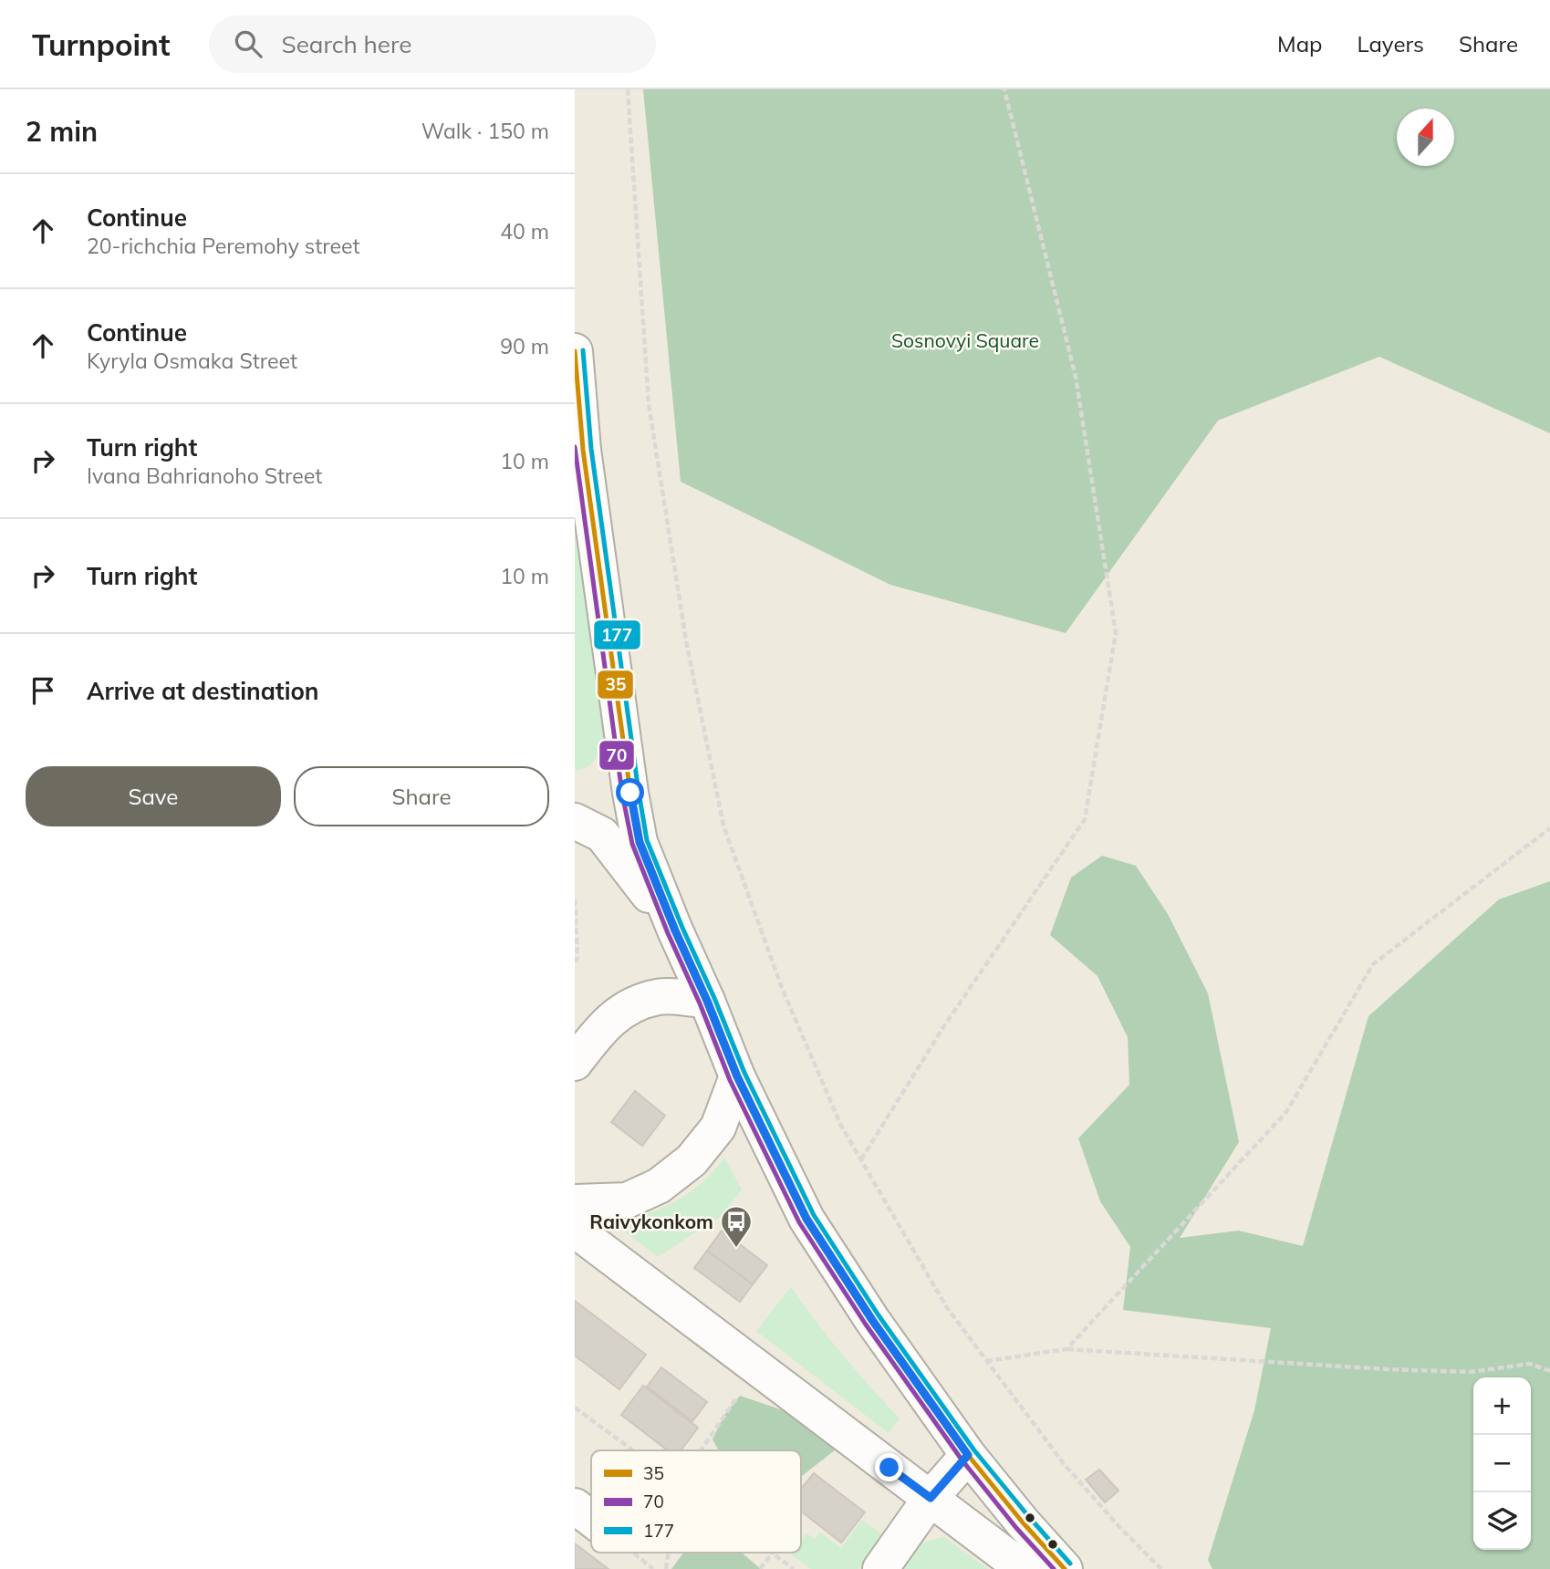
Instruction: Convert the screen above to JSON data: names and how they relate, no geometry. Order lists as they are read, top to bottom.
{
  "parks": ["Sosnovyi Square"],
  "places": {
    "bus stop": ["Raivykonkom"]
  },
  "lines": ["transit line 177", "transit line 35", "transit line 70"],
  "legend": ["35", "70", "177"],
  "north": "top",
  "page": {
    "header": "Turnpoint",
    "search": "Search here",
    "nav": ["Map", "Layers", "Share"],
    "heading": ["2 min", "Walk · 150 m"],
    "list": [
      ["Continue", "20-richchia Peremohy street", "40 m"],
      ["Continue", "Kyryla Osmaka Street", "90 m"],
      ["Turn right", "Ivana Bahrianoho Street", "10 m"],
      ["Turn right", "10 m"],
      "Arrive at destination"
    ],
    "buttons": ["Save", "Share"],
    "map_buttons": ["+", "−"]
  }
}
